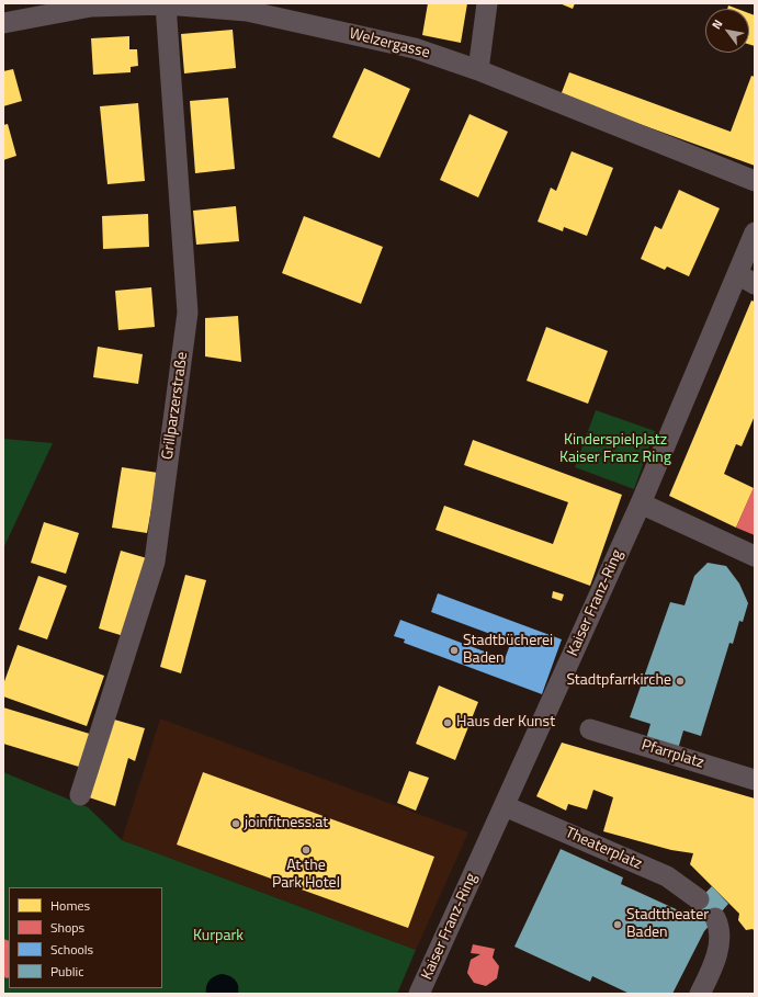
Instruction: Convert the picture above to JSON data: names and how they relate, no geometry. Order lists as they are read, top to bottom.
{
  "streets": {
    "street": [
      "Welzergasse",
      "Grillparzerstraße",
      "Kaiser Franz-Ring",
      "Pfarrplatz",
      "Theaterplatz"
    ]
  },
  "crossings": [
    ["Welzergasse", "Grillparzerstraße"],
    ["Kaiser Franz-Ring", "Theaterplatz"]
  ],
  "parks": ["Kinderspielplatz Kaiser Franz Ring", "Kurpark"],
  "places": [
    "Stadtbücherei Baden",
    "Stadtpfarrkirche",
    "Haus der Kunst",
    "joinfitness.at",
    "At the Park Hotel",
    "Stadttheater Baden"
  ],
  "legend": [
    "Homes",
    "Shops",
    "Schools",
    "Public"
  ],
  "north": "top left"
}
